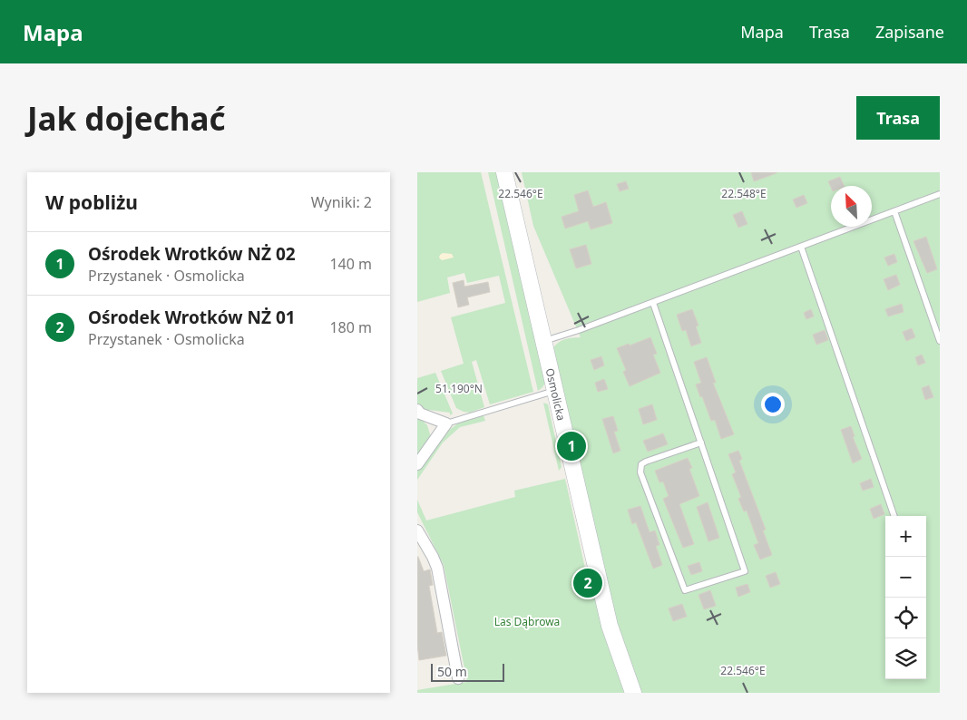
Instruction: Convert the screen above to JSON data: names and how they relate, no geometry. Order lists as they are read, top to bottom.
{
  "streets": {
    "street": ["Osmolicka"]
  },
  "parks": ["Las Dąbrowa"],
  "scale_bar": "50 m",
  "north": "top left",
  "page": {
    "header": "Mapa",
    "nav": ["Mapa", "Trasa", "Zapisane"],
    "buttons": "Trasa",
    "title": "Jak dojechać",
    "heading": ["W pobliżu", "Wyniki: 2"],
    "list": [
      {
        "mark": "1",
        "name": "Ośrodek Wrotków NŻ 02",
        "note": "Przystanek · Osmolicka",
        "value": "140 m"
      },
      {
        "mark": "2",
        "name": "Ośrodek Wrotków NŻ 01",
        "note": "Przystanek · Osmolicka",
        "value": "180 m"
      }
    ],
    "pins": ["1", "2"],
    "map_buttons": ["+", "−"],
    "scale": "50 m"
  },
  "coordinates": ["22.548°E", "22.546°E", "51.190°N"]
}
